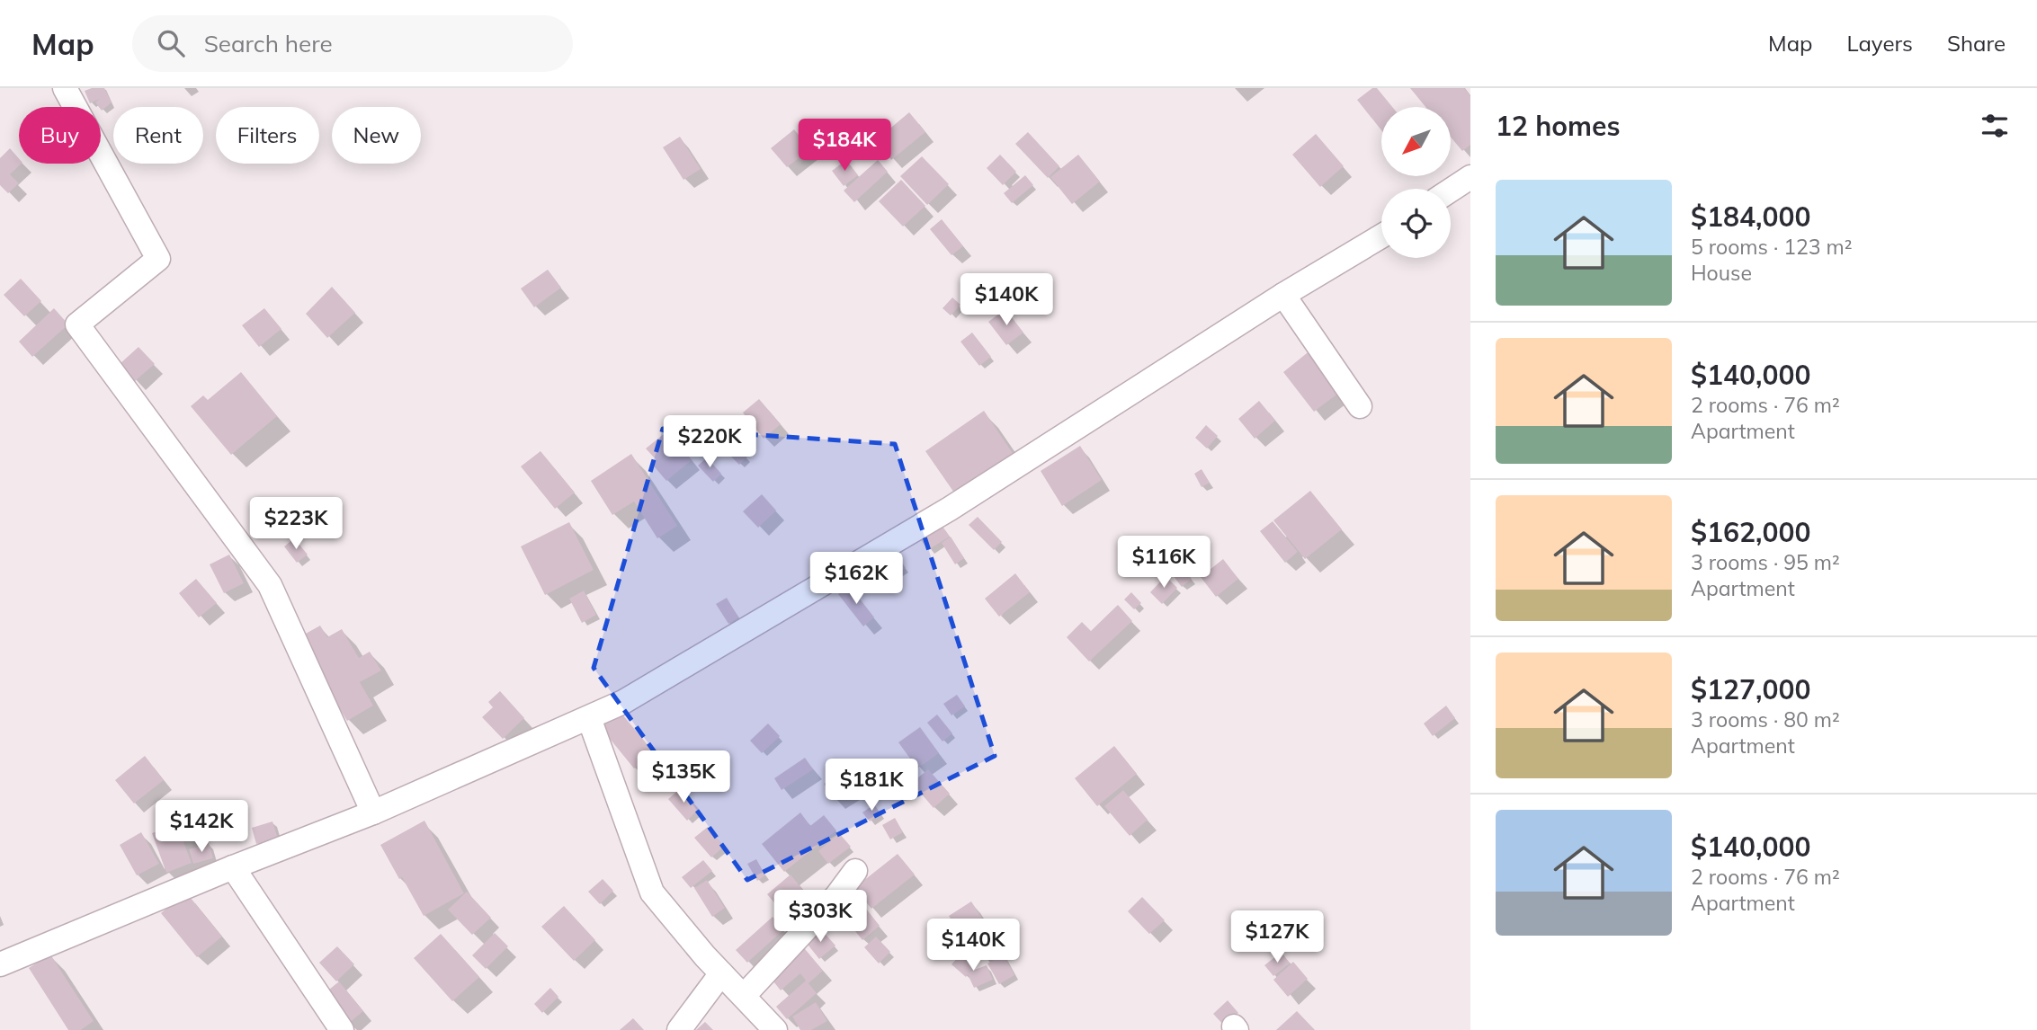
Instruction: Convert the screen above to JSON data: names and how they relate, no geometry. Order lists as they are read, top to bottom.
{
  "north": "bottom left",
  "page": {
    "header": "Map",
    "search": "Search here",
    "nav": ["Map", "Layers", "Share"],
    "heading": "12 homes",
    "chip": [
      "Buy",
      "Rent",
      "Filters",
      "New"
    ],
    "price": [
      "$184K",
      "$140K",
      "$220K",
      "$223K",
      "$116K",
      "$162K",
      "$135K",
      "$181K",
      "$142K",
      "$303K",
      "$127K",
      "$140K"
    ],
    "list": [
      {
        "name": "$184,000",
        "note": "5 rooms · 123 m² · House"
      },
      {
        "name": "$140,000",
        "note": "2 rooms · 76 m² · Apartment"
      },
      {
        "name": "$162,000",
        "note": "3 rooms · 95 m² · Apartment"
      },
      {
        "name": "$127,000",
        "note": "3 rooms · 80 m² · Apartment"
      },
      {
        "name": "$140,000",
        "note": "2 rooms · 76 m² · Apartment"
      }
    ]
  }
}
